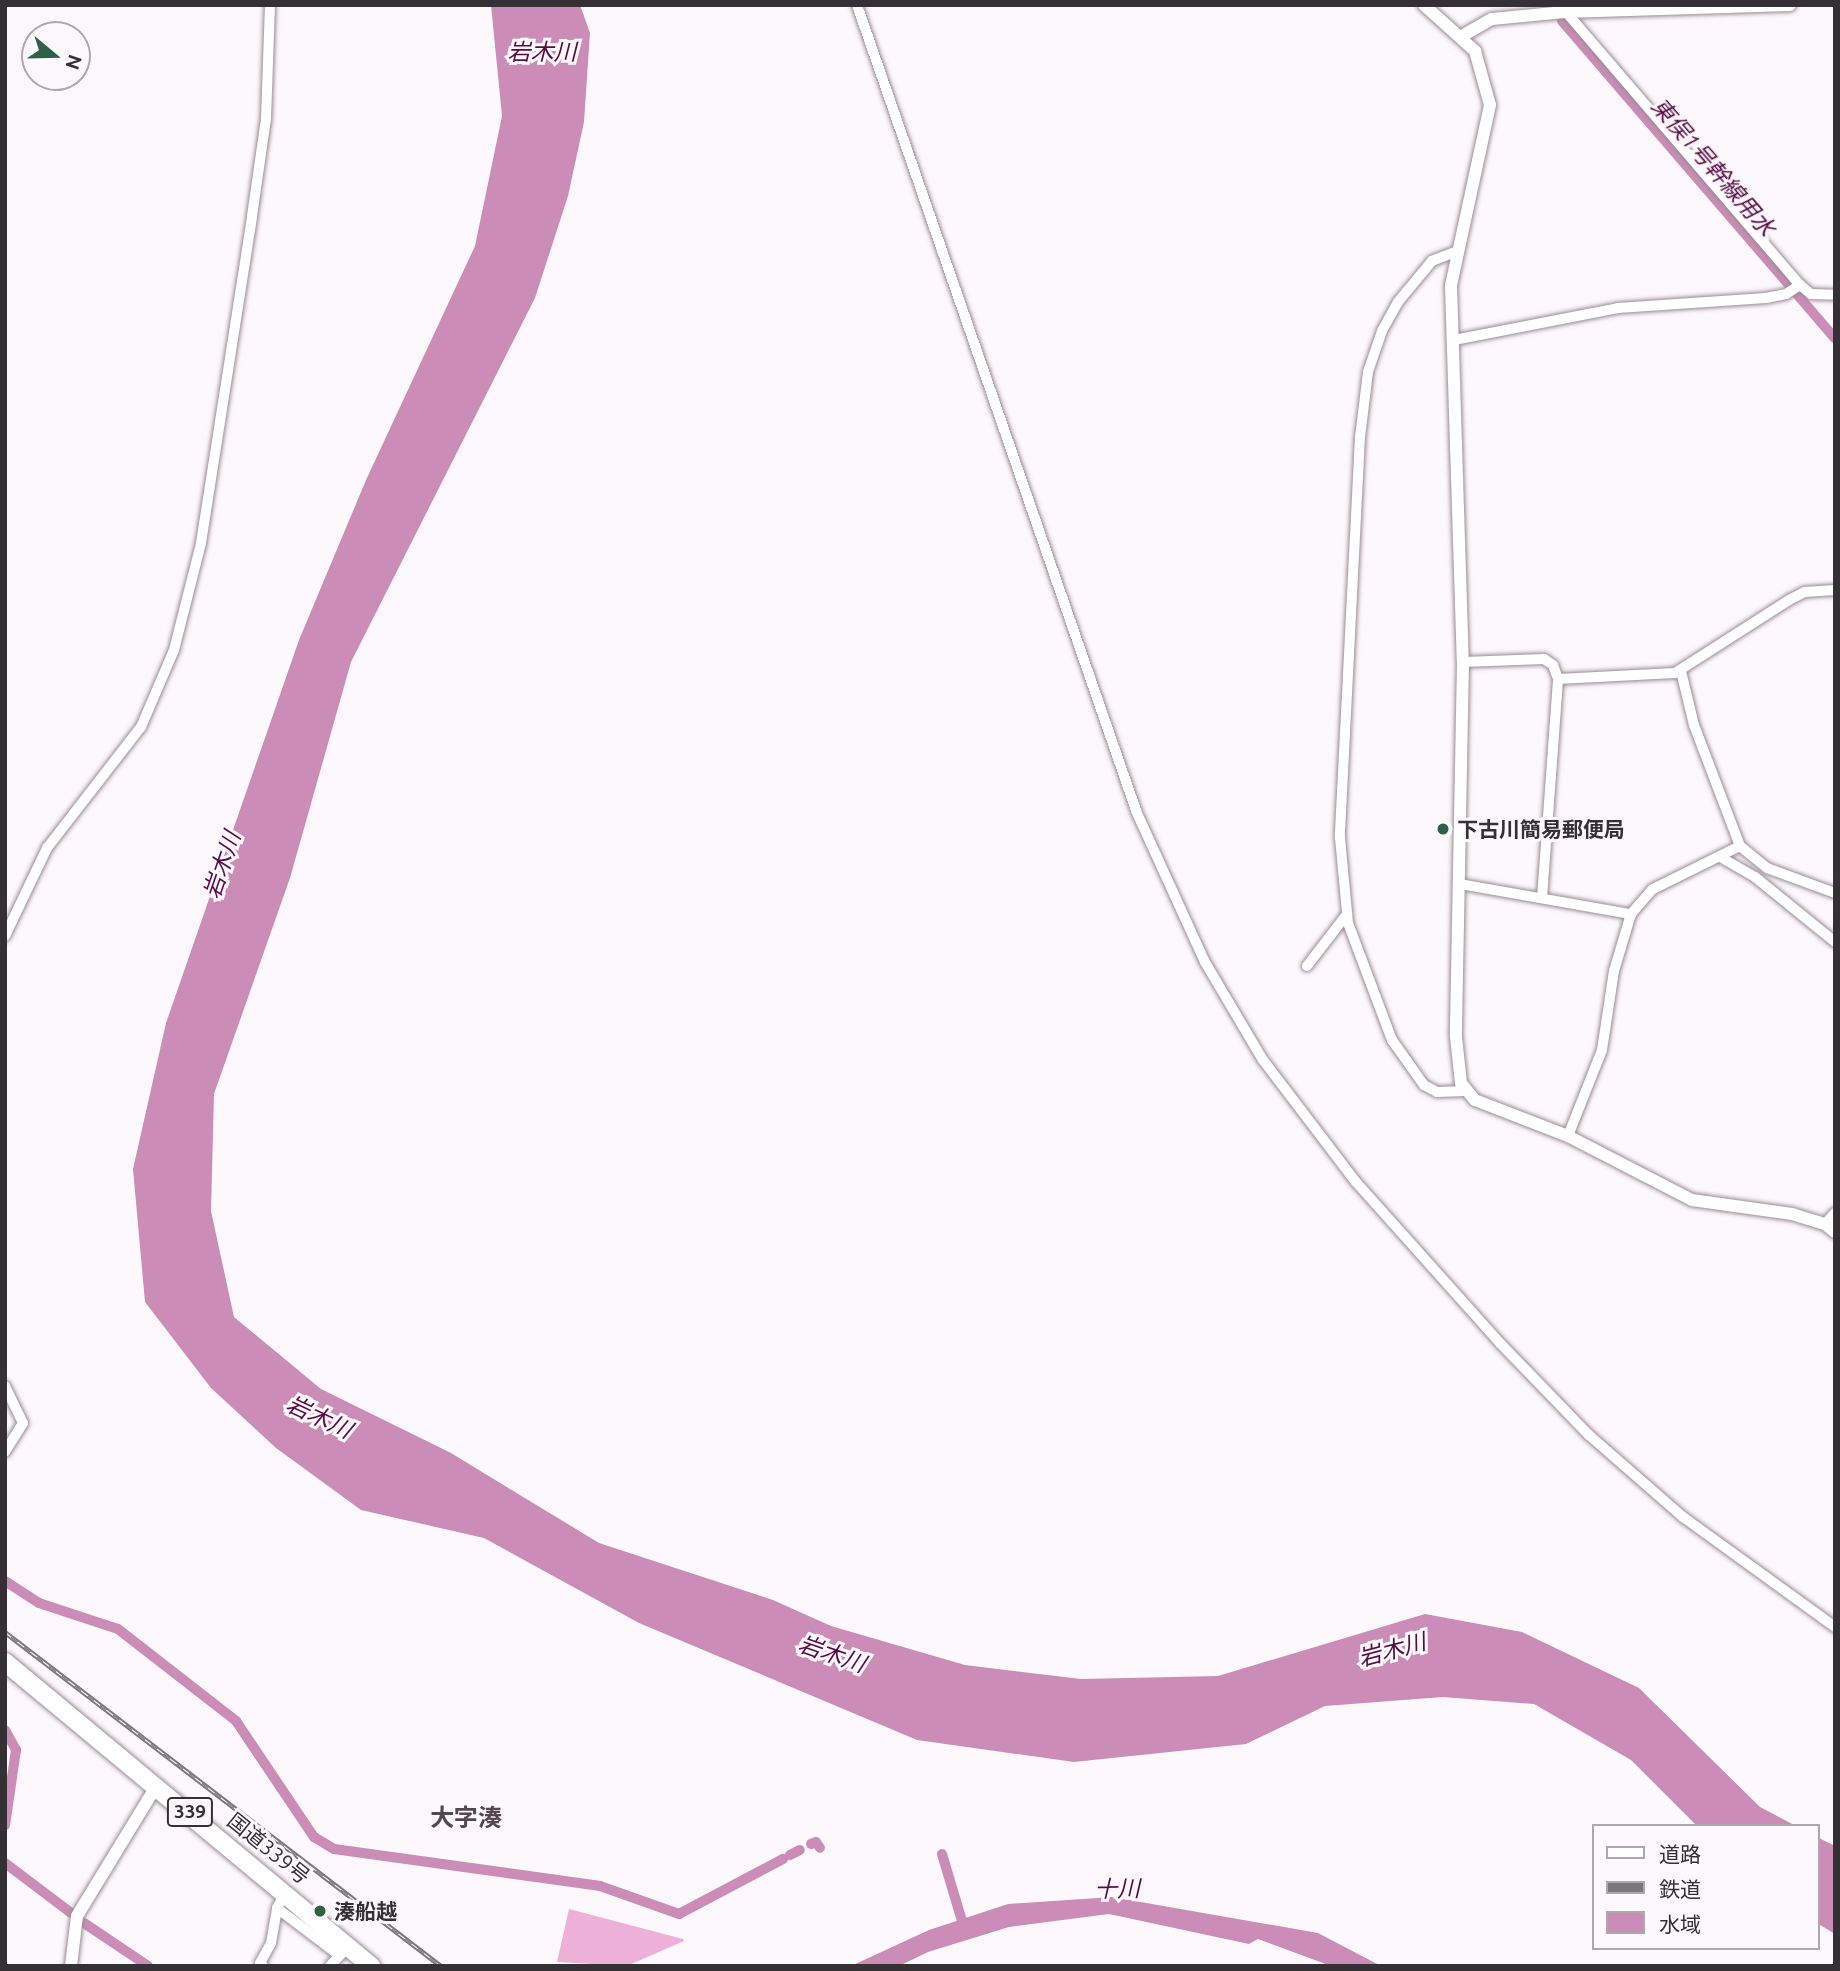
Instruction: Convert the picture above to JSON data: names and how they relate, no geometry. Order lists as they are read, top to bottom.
{
  "streets": {
    "highway": ["339", "国道339号"]
  },
  "districts": ["大字湊"],
  "water": ["岩木川", "東俣1号幹線用水", "十川"],
  "places": ["下古川簡易郵便局", "湊船越"],
  "legend": ["道路", "鉄道", "水域"],
  "north": "right"
}
